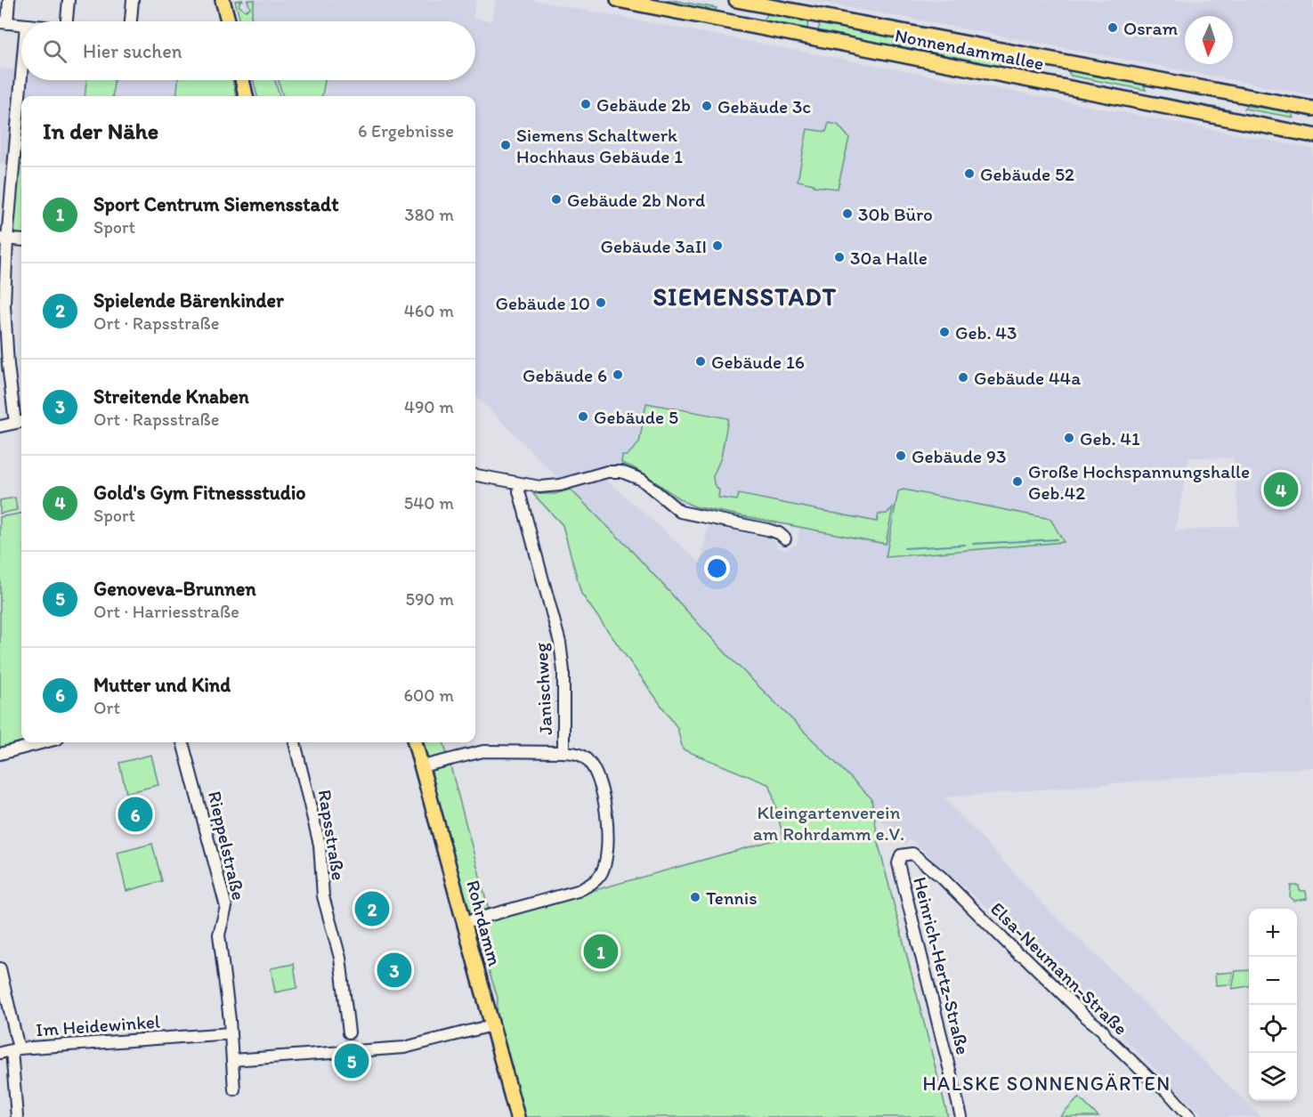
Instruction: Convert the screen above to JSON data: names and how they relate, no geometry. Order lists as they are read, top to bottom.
{
  "streets": {
    "main road": ["Nonnendammallee", "Rohrdamm"],
    "street": [
      "Janischweg",
      "Rapsstraße",
      "Rieppelstraße",
      "Heinrich-Hertz-Straße",
      "Elsa-Neumann-Straße",
      "Im Heidewinkel"
    ]
  },
  "crossings": [
    ["Janischweg", "Rohrdamm"],
    ["Rieppelstraße", "Im Heidewinkel"],
    ["Heinrich-Hertz-Straße", "Elsa-Neumann-Straße"]
  ],
  "districts": ["SIEMENSSTADT", "HALSKE SONNENGÄRTEN"],
  "parks": ["Kleingartenverein am Rohrdamm e.V."],
  "places": [
    "Osram",
    "Gebäude 2b",
    "Gebäude 3c",
    "Siemens Schaltwerk Hochhaus Gebäude 1",
    "Gebäude 52",
    "Gebäude 2b Nord",
    "30b Büro",
    "Gebäude 3aII",
    "30a Halle",
    "Gebäude 10",
    "Geb. 43",
    "Gebäude 16",
    "Gebäude 6",
    "Gebäude 44a",
    "Gebäude 5",
    "Geb. 41",
    "Gebäude 93",
    "Große Hochspannungshalle Geb.42",
    "Tennis"
  ],
  "north": "bottom",
  "page": {
    "search": "Hier suchen",
    "heading": ["In der Nähe", "6 Ergebnisse"],
    "list": [
      {
        "mark": "1",
        "name": "Sport Centrum Siemensstadt",
        "note": "Sport",
        "value": "380 m"
      },
      {
        "mark": "2",
        "name": "Spielende Bärenkinder",
        "note": "Ort · Rapsstraße",
        "value": "460 m"
      },
      {
        "mark": "3",
        "name": "Streitende Knaben",
        "note": "Ort · Rapsstraße",
        "value": "490 m"
      },
      {
        "mark": "4",
        "name": "Gold's Gym Fitnessstudio",
        "note": "Sport",
        "value": "540 m"
      },
      {
        "mark": "5",
        "name": "Genoveva-Brunnen",
        "note": "Ort · Harriesstraße",
        "value": "590 m"
      },
      {
        "mark": "6",
        "name": "Mutter und Kind",
        "note": "Ort",
        "value": "600 m"
      }
    ],
    "pins": [
      "4",
      "6",
      "2",
      "1",
      "3",
      "5"
    ],
    "map_buttons": ["+", "−"]
  }
}
